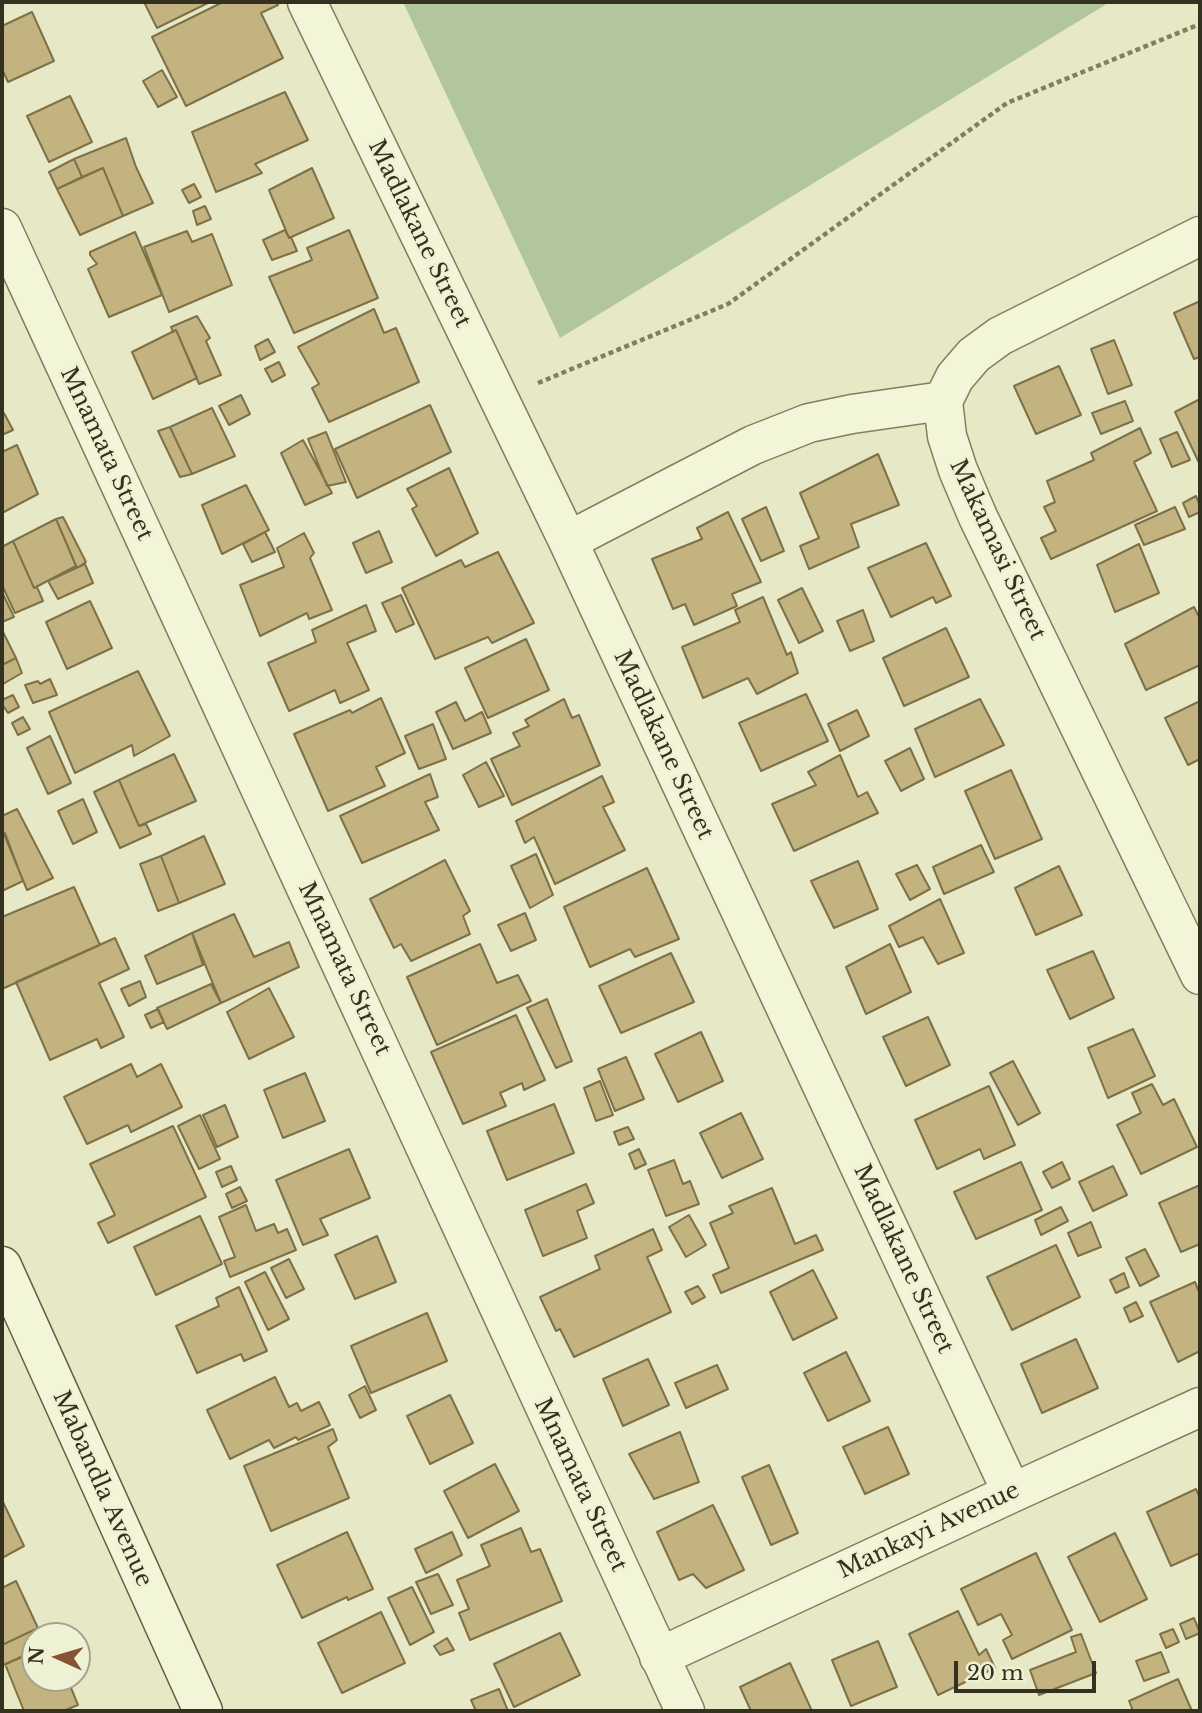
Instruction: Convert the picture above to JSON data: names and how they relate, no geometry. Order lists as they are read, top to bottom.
{
  "streets": {
    "street": [
      "Madlakane Street",
      "Mnamata Street",
      "Makamasi Street",
      "Mabandla Avenue",
      "Mankayi Avenue"
    ]
  },
  "crossings": [
    ["Madlakane Street", "Mankayi Avenue"],
    ["Mnamata Street", "Mankayi Avenue"]
  ],
  "scale_bar": "20 m",
  "north": "left"
}
